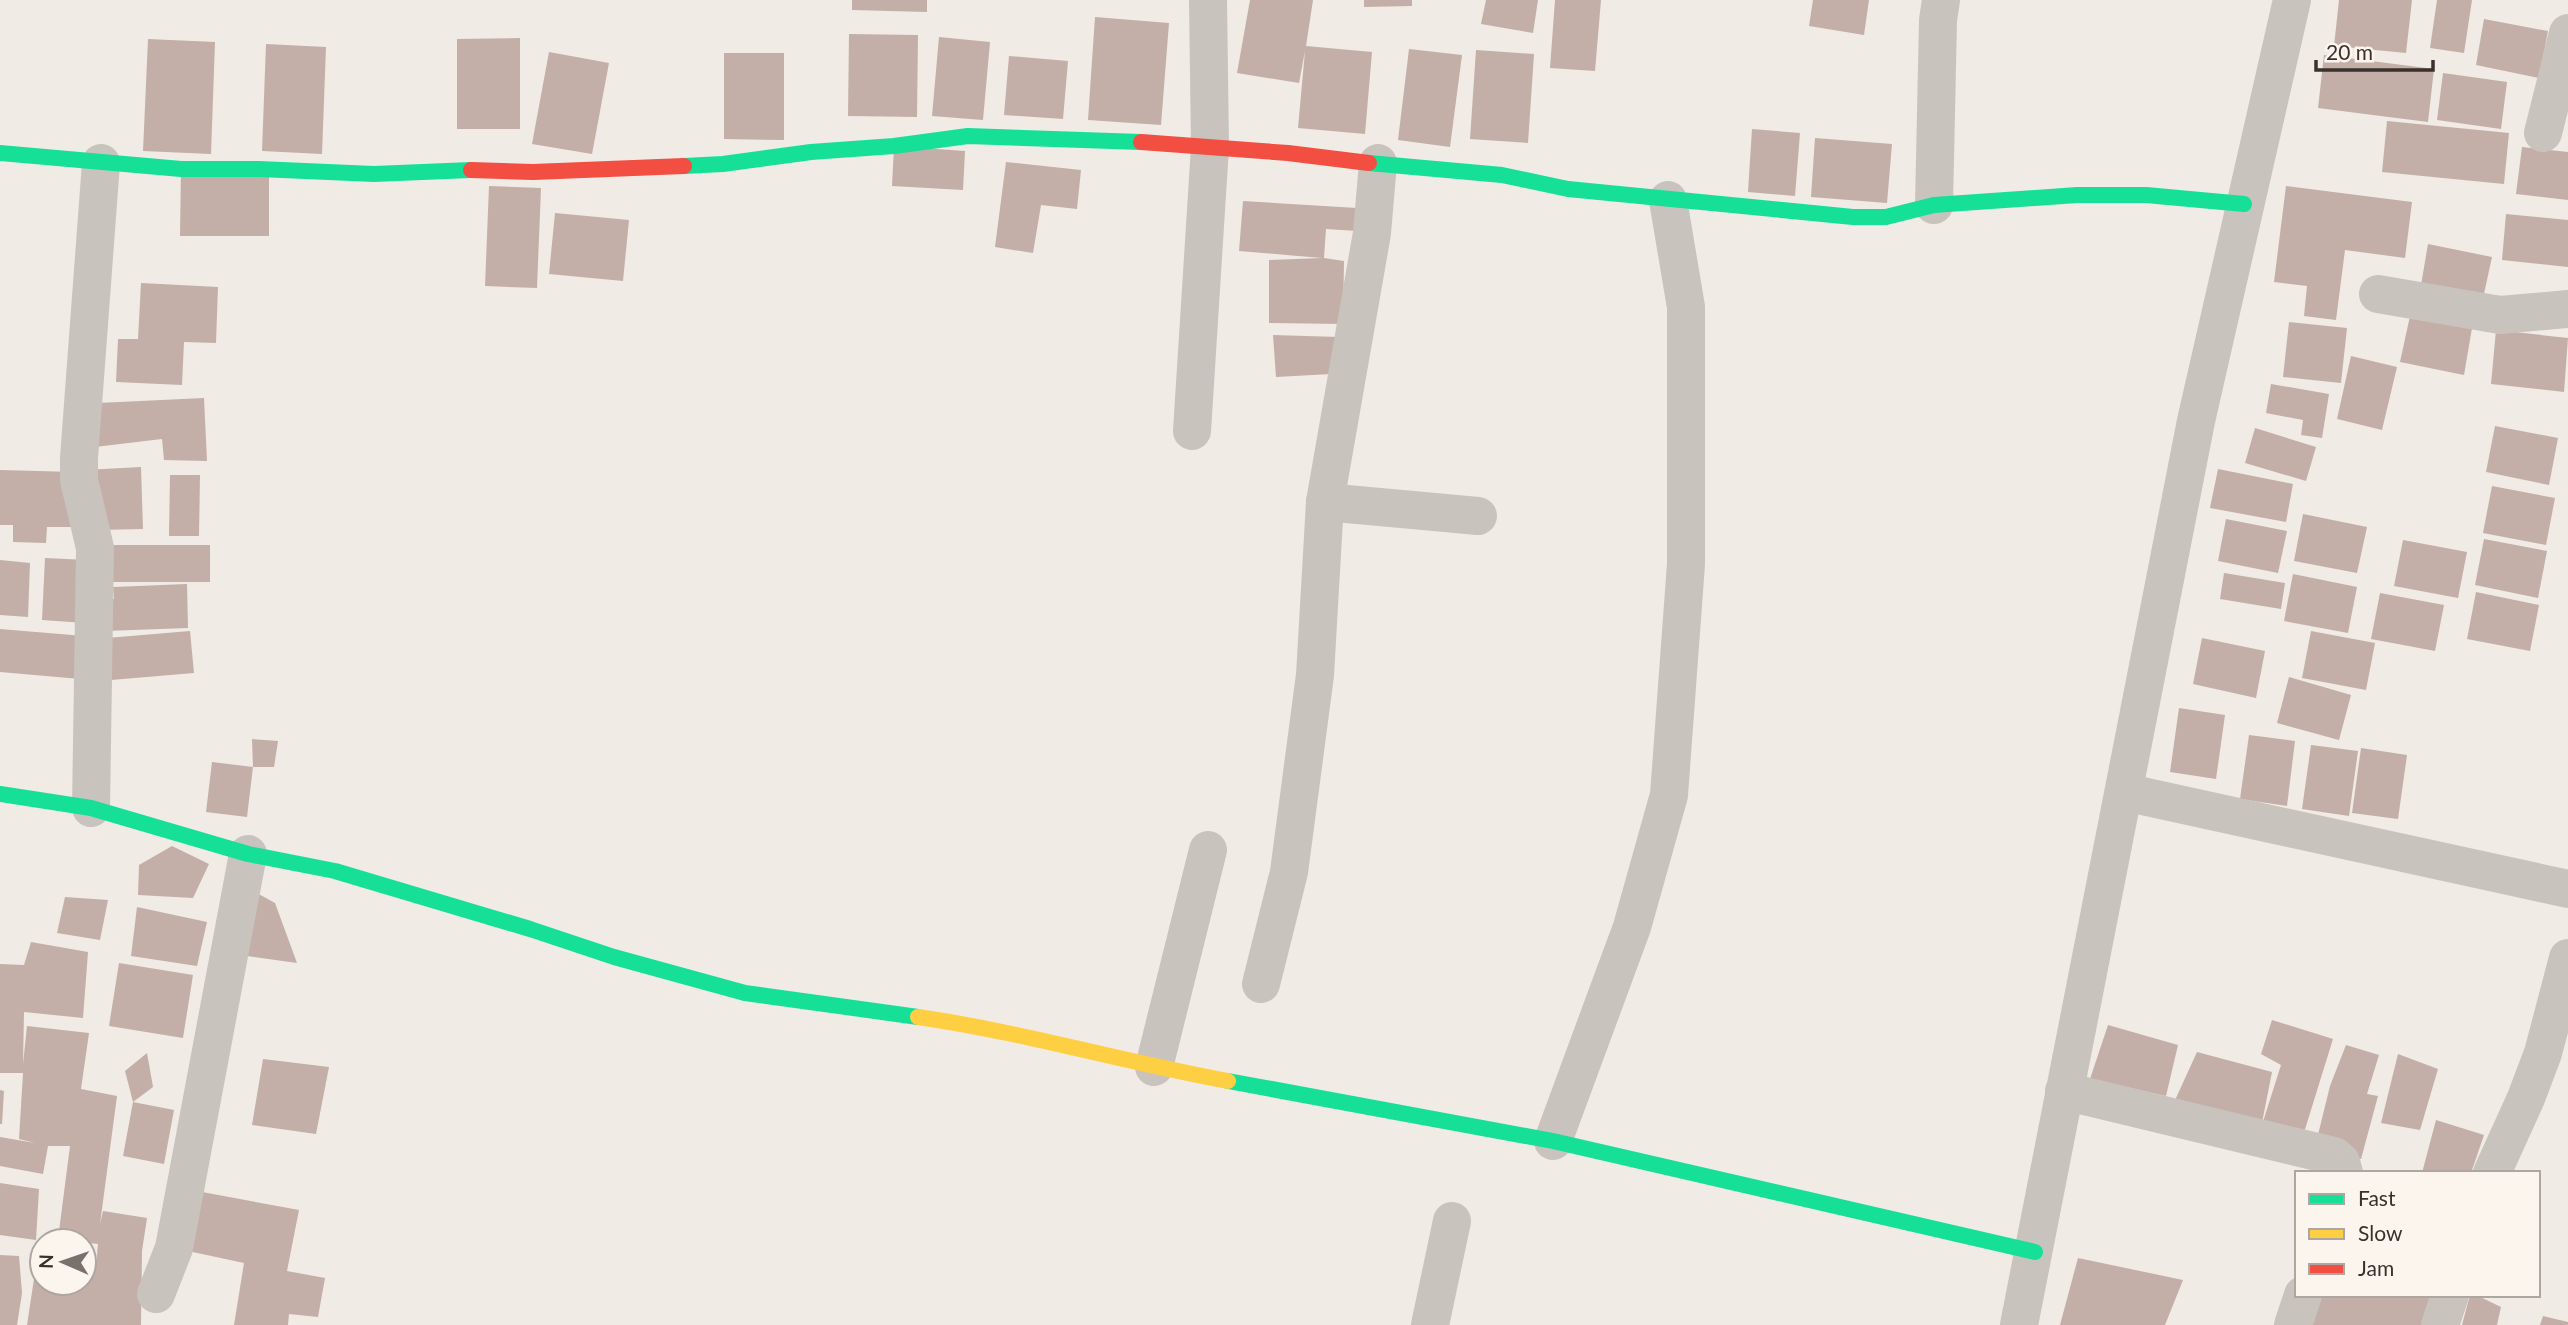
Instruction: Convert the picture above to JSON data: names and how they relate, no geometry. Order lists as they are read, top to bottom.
{
  "legend": ["Fast", "Slow", "Jam"],
  "scale_bar": "20 m",
  "north": "left"
}
